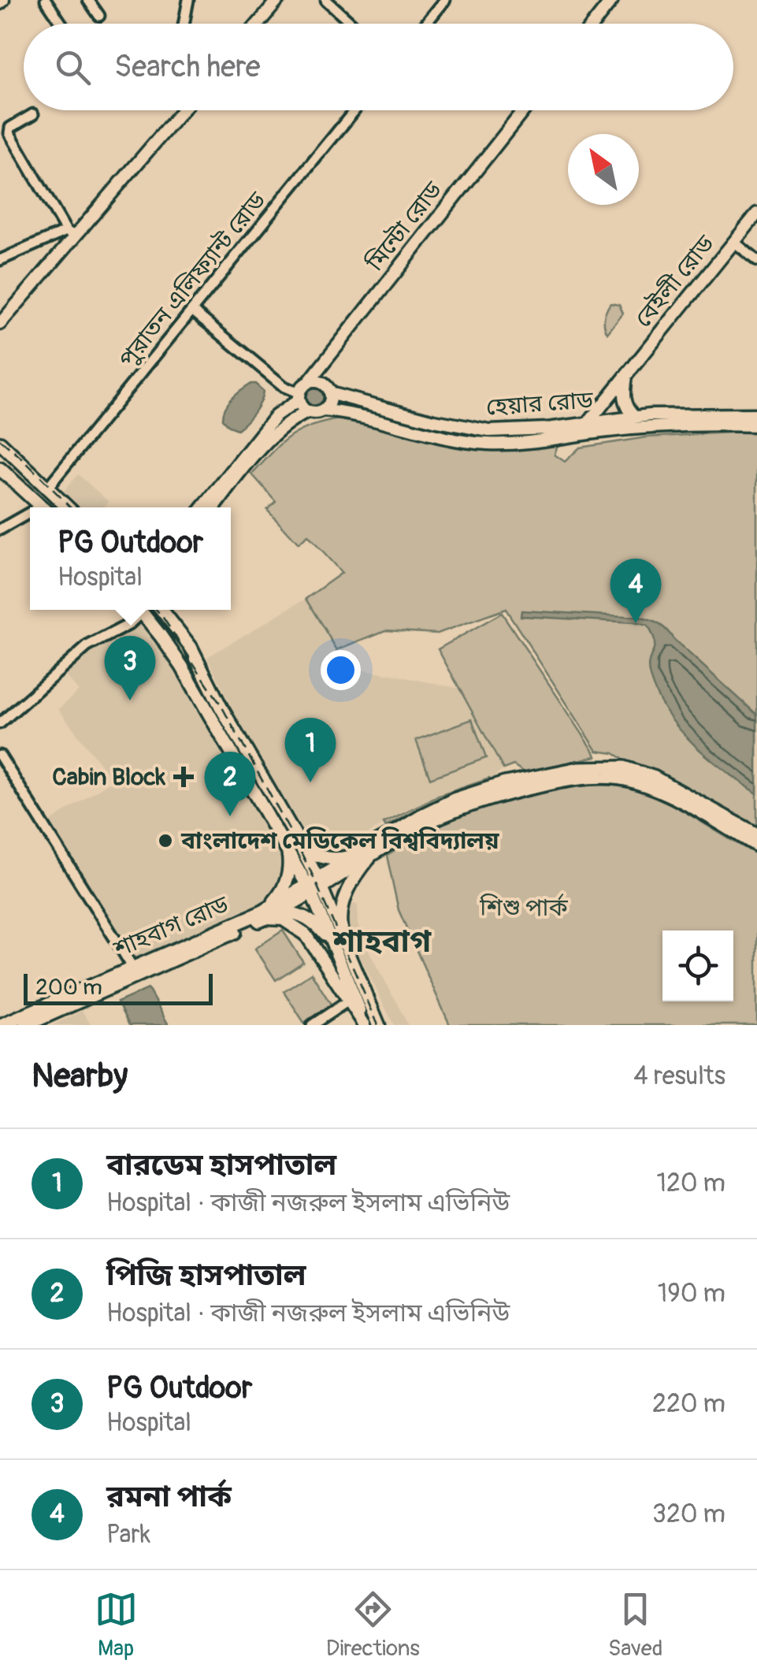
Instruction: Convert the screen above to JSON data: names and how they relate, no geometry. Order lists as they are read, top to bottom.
{
  "streets": {
    "highway": ["শাহবাগ রোড"],
    "main road": ["মিন্টো রোড", "বেইলী রোড", "হেয়ার রোড"],
    "street": ["পুরাতন এলিফ্যান্ট রোড"]
  },
  "crossings": [
    ["মিন্টো রোড", "হেয়ার রোড"],
    ["বেইলী রোড", "হেয়ার রোড"]
  ],
  "districts": ["শাহবাগ"],
  "parks": ["শিশু পার্ক"],
  "places": {
    "health": ["Cabin Block"],
    "other": ["বাংলাদেশ মেডিকেল বিশ্ববিদ্যালয়"]
  },
  "scale_bar": "200 m",
  "north": "top left",
  "page": {
    "search": "Search here",
    "popup": ["PG Outdoor", "Hospital"],
    "pins": [
      "4",
      "3",
      "1",
      "2"
    ],
    "scale": "200 m",
    "heading": ["Nearby", "4 results"],
    "list": [
      {
        "mark": "1",
        "name": "বারডেম হাসপাতাল",
        "note": "Hospital · কাজী নজরুল ইসলাম এভিনিউ",
        "value": "120 m"
      },
      {
        "mark": "2",
        "name": "পিজি হাসপাতাল",
        "note": "Hospital · কাজী নজরুল ইসলাম এভিনিউ",
        "value": "190 m"
      },
      {
        "mark": "3",
        "name": "PG Outdoor",
        "note": "Hospital",
        "value": "220 m"
      },
      {
        "mark": "4",
        "name": "রমনা পার্ক",
        "note": "Park",
        "value": "320 m"
      }
    ],
    "nav": ["Map", "Directions", "Saved"]
  }
}
